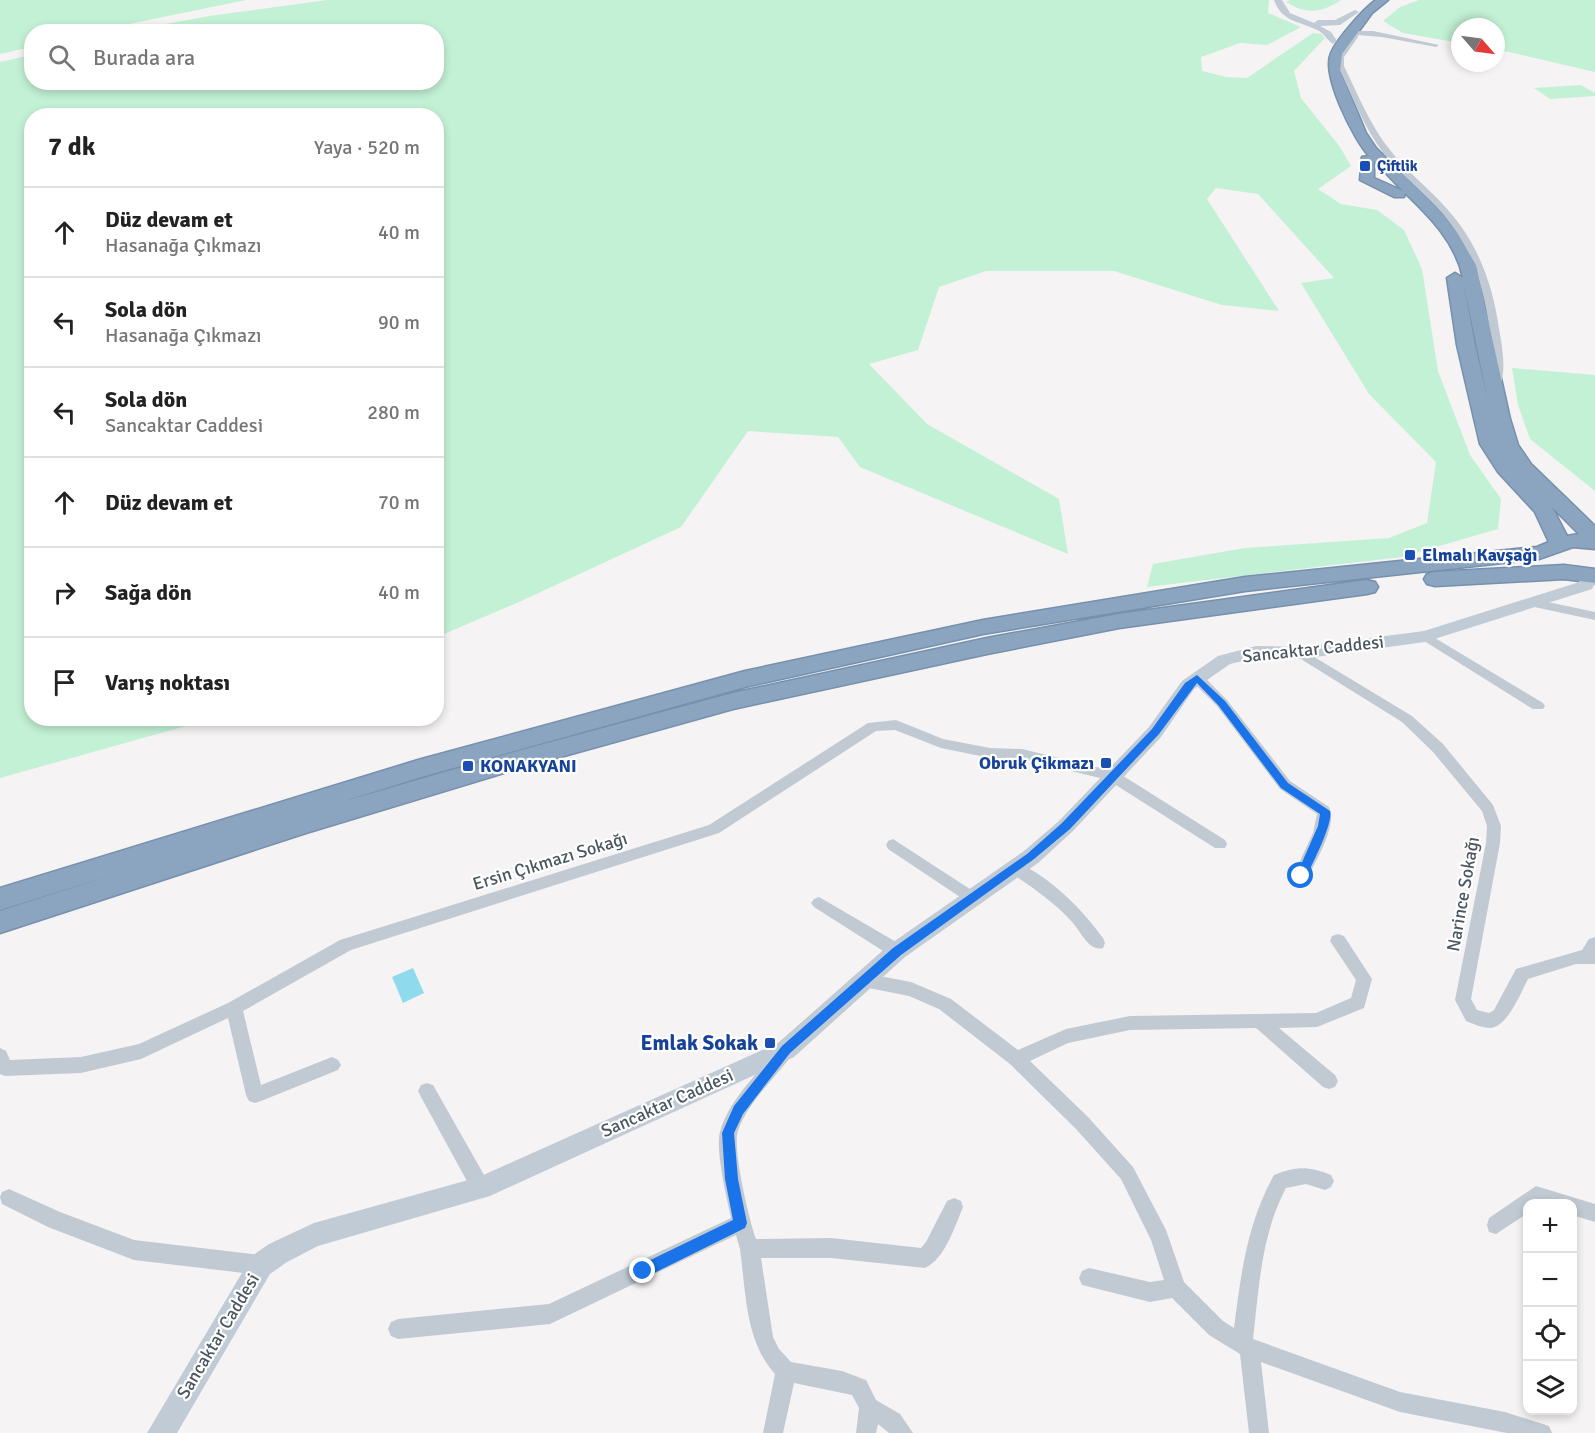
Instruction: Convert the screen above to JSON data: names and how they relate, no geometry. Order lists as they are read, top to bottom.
{
  "streets": {
    "street": ["Sancaktar Caddesi", "Ersin Çıkmazı Sokağı", "Narince Sokağı"]
  },
  "crossings": [
    ["Sancaktar Caddesi", "Ersin Çıkmazı Sokağı"],
    ["Sancaktar Caddesi", "Narince Sokağı"]
  ],
  "places": {
    "transit": [
      "Çi̇ftli̇k",
      "Elmalı Kavşağı",
      "Obruk Çikmazı",
      "KONAKYANI",
      "Emlak Sokak"
    ]
  },
  "north": "bottom right",
  "page": {
    "search": "Burada ara",
    "heading": ["7 dk", "Yaya · 520 m"],
    "list": [
      ["Düz devam et", "Hasanağa Çıkmazı", "40 m"],
      ["Sola dön", "Hasanağa Çıkmazı", "90 m"],
      ["Sola dön", "Sancaktar Caddesi", "280 m"],
      ["Düz devam et", "70 m"],
      ["Sağa dön", "40 m"],
      "Varış noktası"
    ],
    "map_buttons": ["+", "−"]
  }
}
